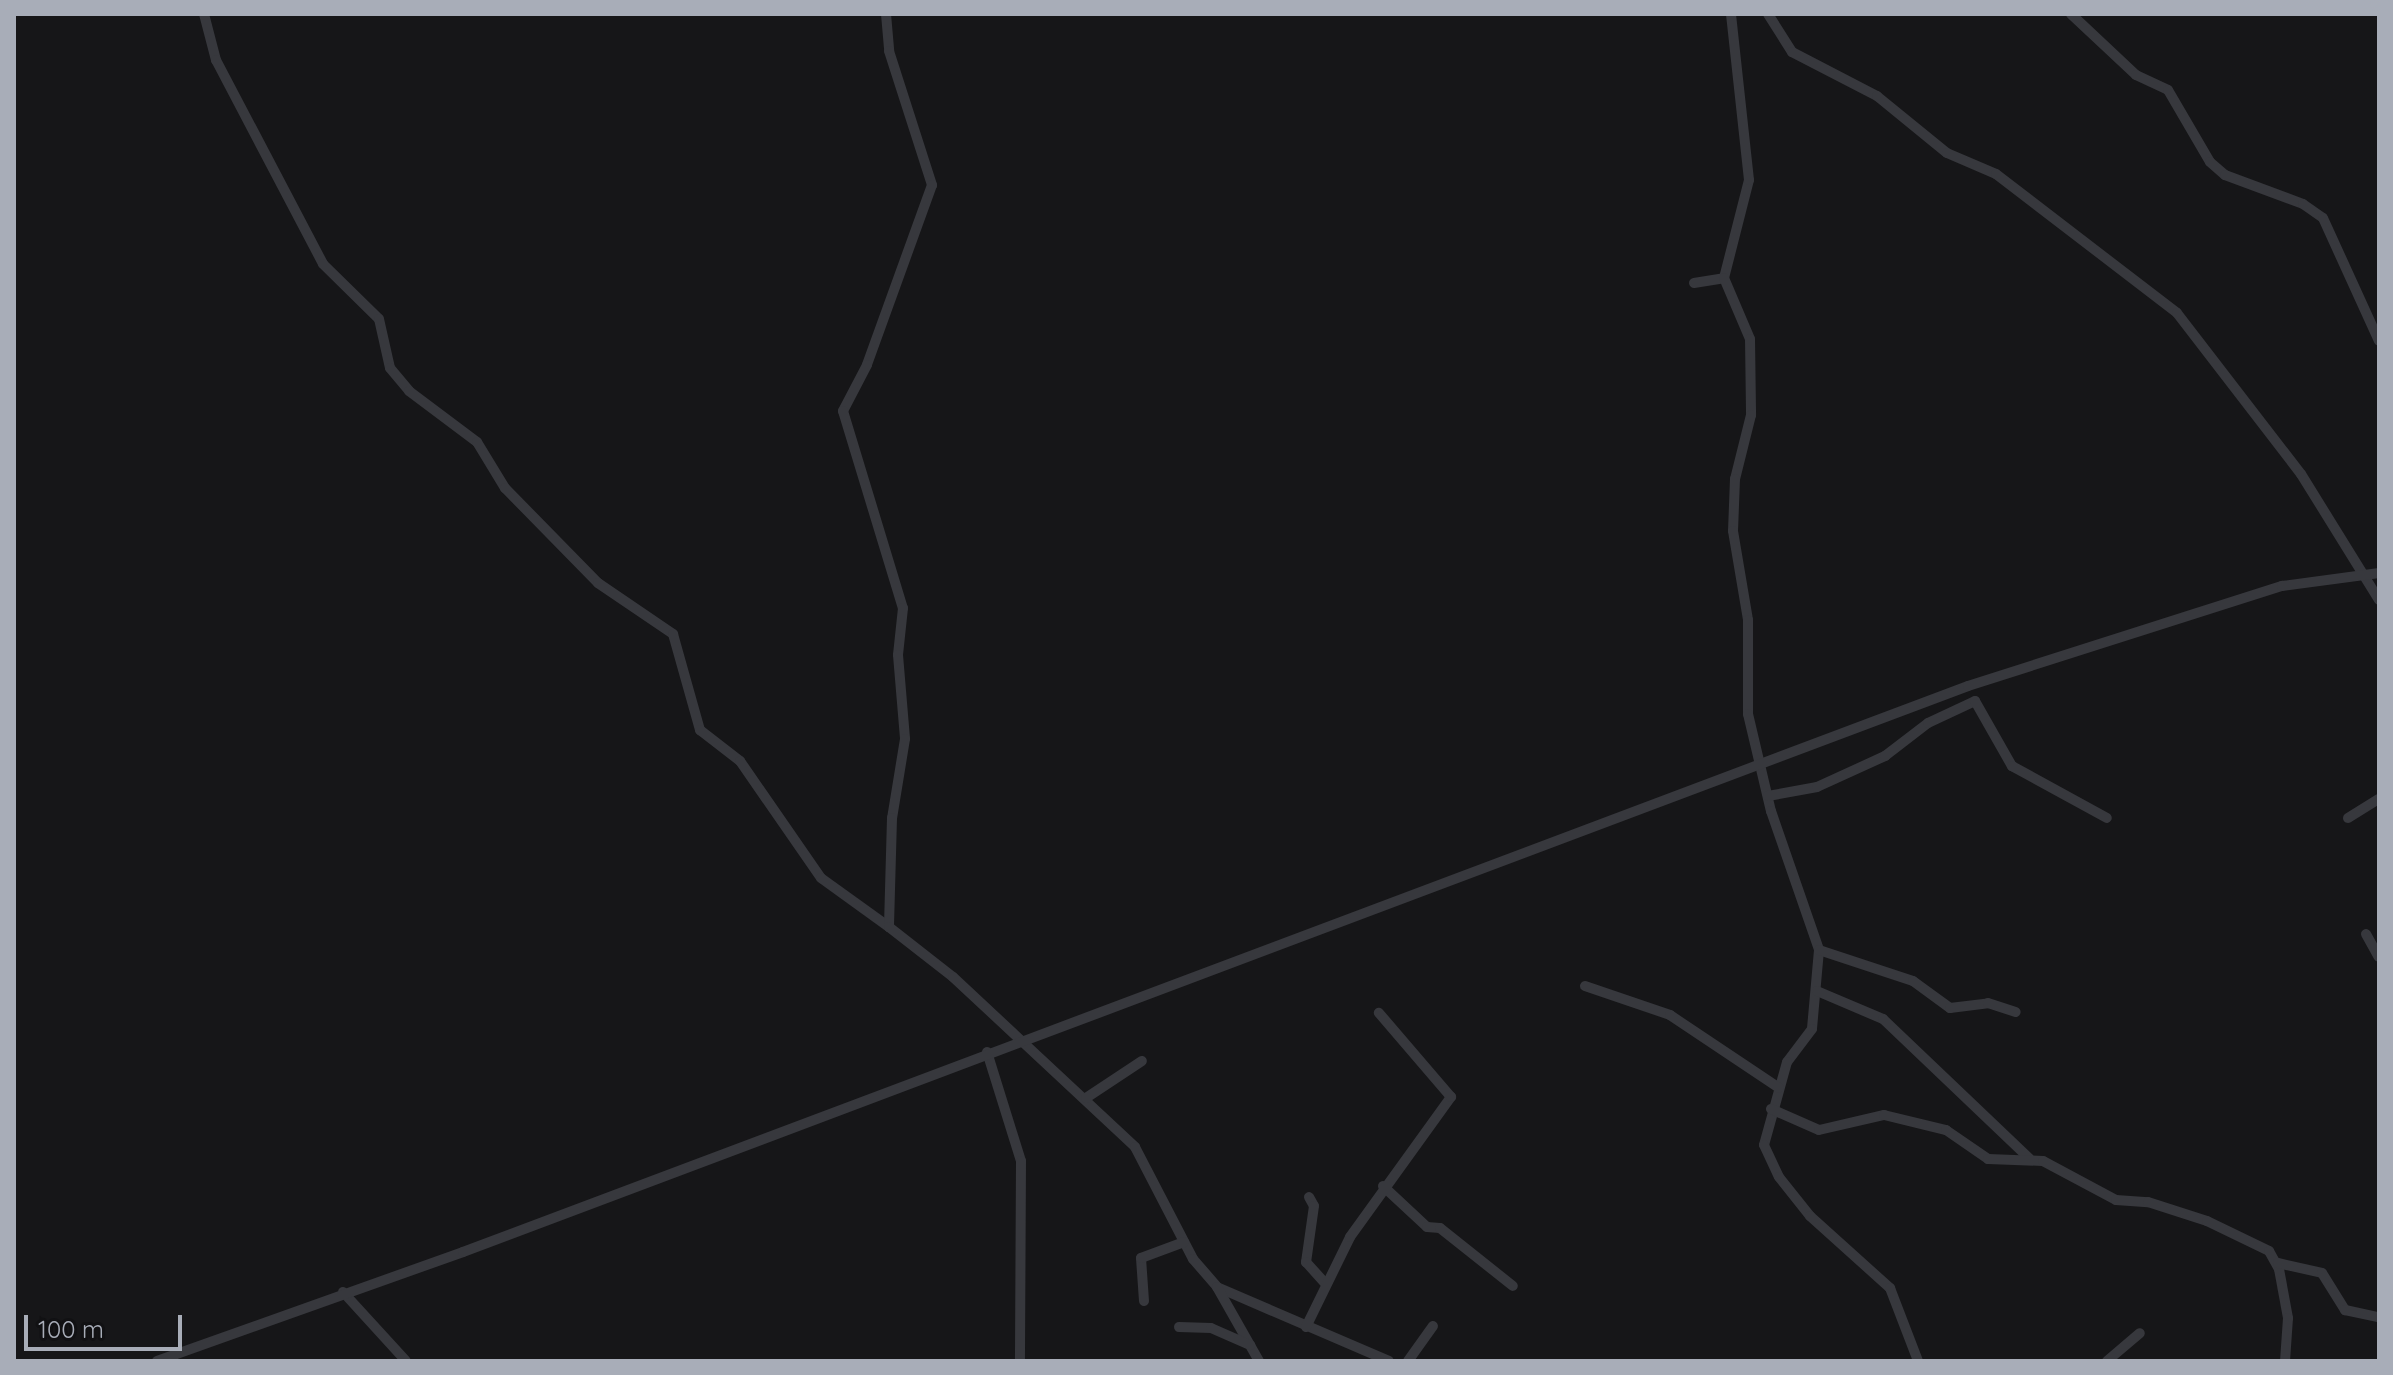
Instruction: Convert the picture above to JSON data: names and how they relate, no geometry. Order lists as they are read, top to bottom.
{
  "scale_bar": "100 m"
}
